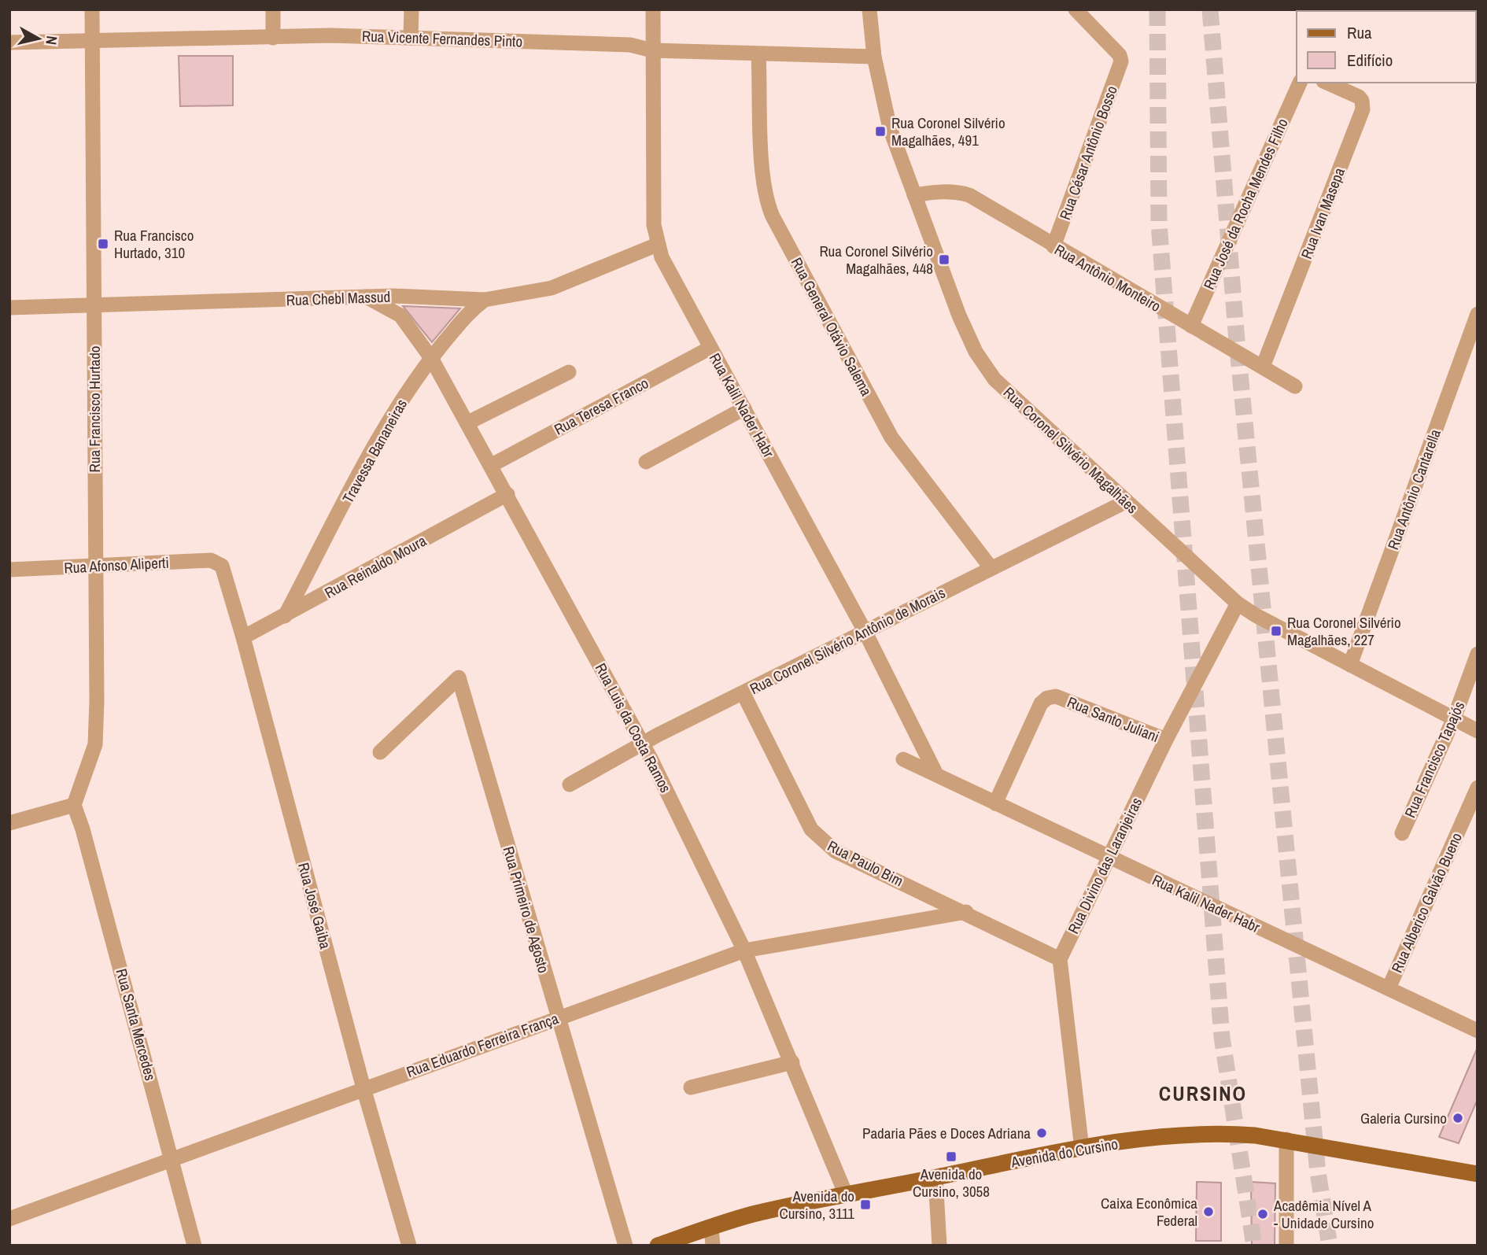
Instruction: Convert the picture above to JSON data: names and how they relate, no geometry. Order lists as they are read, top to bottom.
{
  "streets": {
    "main road": ["Avenida do Cursino"],
    "street": [
      "Rua Vicente Fernandes Pinto",
      "Rua César Antônio Bosso",
      "Rua José da Rocha Mendes Filho",
      "Rua Ivan Masepa",
      "Rua Antônio Monteiro",
      "Rua Chebl Massud",
      "Rua General Otávio Salema",
      "Rua Kalil Nader Habr",
      "Rua Teresa Franco",
      "Rua Francisco Hurtado",
      "Rua Coronel Silvério Magalhães",
      "Travessa Bananeiras",
      "Rua Antônio Cantarella",
      "Rua Afonso Aliperti",
      "Rua Reinaldo Moura",
      "Rua Coronel Silvério Antônio de Morais",
      "Rua Santo Juliani",
      "Rua Luis da Costa Ramos",
      "Rua Francisco Tapajós",
      "Rua Paulo Bim",
      "Rua Divino das Laranjeiras",
      "Rua Alberico Galvão Bueno",
      "Rua José Gaiba",
      "Rua Primeiro de Agosto",
      "Rua Santa Mercedes",
      "Rua Eduardo Ferreira França"
    ]
  },
  "crossings": [
    ["Rua Vicente Fernandes Pinto", "Rua General Otávio Salema"],
    ["Rua Vicente Fernandes Pinto", "Rua Kalil Nader Habr"],
    ["Rua Vicente Fernandes Pinto", "Rua Francisco Hurtado"],
    ["Rua Vicente Fernandes Pinto", "Rua Coronel Silvério Magalhães"],
    ["Rua César Antônio Bosso", "Rua Antônio Monteiro"],
    ["Rua José da Rocha Mendes Filho", "Rua Antônio Monteiro"],
    ["Rua Ivan Masepa", "Rua Antônio Monteiro"],
    ["Rua Antônio Monteiro", "Rua Coronel Silvério Magalhães"],
    ["Rua Chebl Massud", "Rua Kalil Nader Habr"],
    ["Rua Chebl Massud", "Rua Francisco Hurtado"],
    ["Rua Chebl Massud", "Travessa Bananeiras"],
    ["Rua Chebl Massud", "Rua Luis da Costa Ramos"],
    ["Rua General Otávio Salema", "Rua Coronel Silvério Antônio de Morais"],
    ["Rua Kalil Nader Habr", "Rua Teresa Franco"],
    ["Rua Kalil Nader Habr", "Rua Coronel Silvério Antônio de Morais"],
    ["Rua Kalil Nader Habr", "Rua Santo Juliani"],
    ["Rua Kalil Nader Habr", "Rua Divino das Laranjeiras"],
    ["Rua Kalil Nader Habr", "Rua Alberico Galvão Bueno"],
    ["Rua Teresa Franco", "Rua Luis da Costa Ramos"],
    ["Rua Francisco Hurtado", "Rua Afonso Aliperti"],
    ["Rua Francisco Hurtado", "Rua Santa Mercedes"],
    ["Rua Coronel Silvério Magalhães", "Rua Antônio Cantarella"],
    ["Rua Coronel Silvério Magalhães", "Rua Coronel Silvério Antônio de Morais"],
    ["Rua Coronel Silvério Magalhães", "Rua Francisco Tapajós"],
    ["Rua Coronel Silvério Magalhães", "Rua Divino das Laranjeiras"],
    ["Travessa Bananeiras", "Rua Reinaldo Moura"],
    ["Travessa Bananeiras", "Rua Luis da Costa Ramos"],
    ["Rua Afonso Aliperti", "Rua José Gaiba"],
    ["Rua Reinaldo Moura", "Rua Luis da Costa Ramos"],
    ["Rua Reinaldo Moura", "Rua José Gaiba"],
    ["Rua Coronel Silvério Antônio de Morais", "Rua Luis da Costa Ramos"],
    ["Rua Coronel Silvério Antônio de Morais", "Rua Paulo Bim"],
    ["Rua Santo Juliani", "Rua Divino das Laranjeiras"],
    ["Rua Luis da Costa Ramos", "Rua Eduardo Ferreira França"],
    ["Rua Luis da Costa Ramos", "Avenida do Cursino"],
    ["Rua Paulo Bim", "Rua Divino das Laranjeiras"],
    ["Rua Paulo Bim", "Rua Eduardo Ferreira França"],
    ["Rua José Gaiba", "Rua Eduardo Ferreira França"],
    ["Rua Primeiro de Agosto", "Rua Eduardo Ferreira França"],
    ["Rua Santa Mercedes", "Rua Eduardo Ferreira França"]
  ],
  "districts": ["CURSINO"],
  "places": {
    "transit": [
      "Rua Coronel Silvério Magalhães, 491",
      "Rua Francisco Hurtado, 310",
      "Rua Coronel Silvério Magalhães, 448",
      "Rua Coronel Silvério Magalhães, 227",
      "Avenida do Cursino, 3058",
      "Avenida do Cursino, 3111"
    ],
    "other": [
      "Galeria Cursino",
      "Padaria Pães e Doces Adriana",
      "Caixa Econômica Federal",
      "Acadêmia Nível A - Unidade Cursino"
    ]
  },
  "legend": ["Rua", "Edifício"],
  "north": "right"
}
